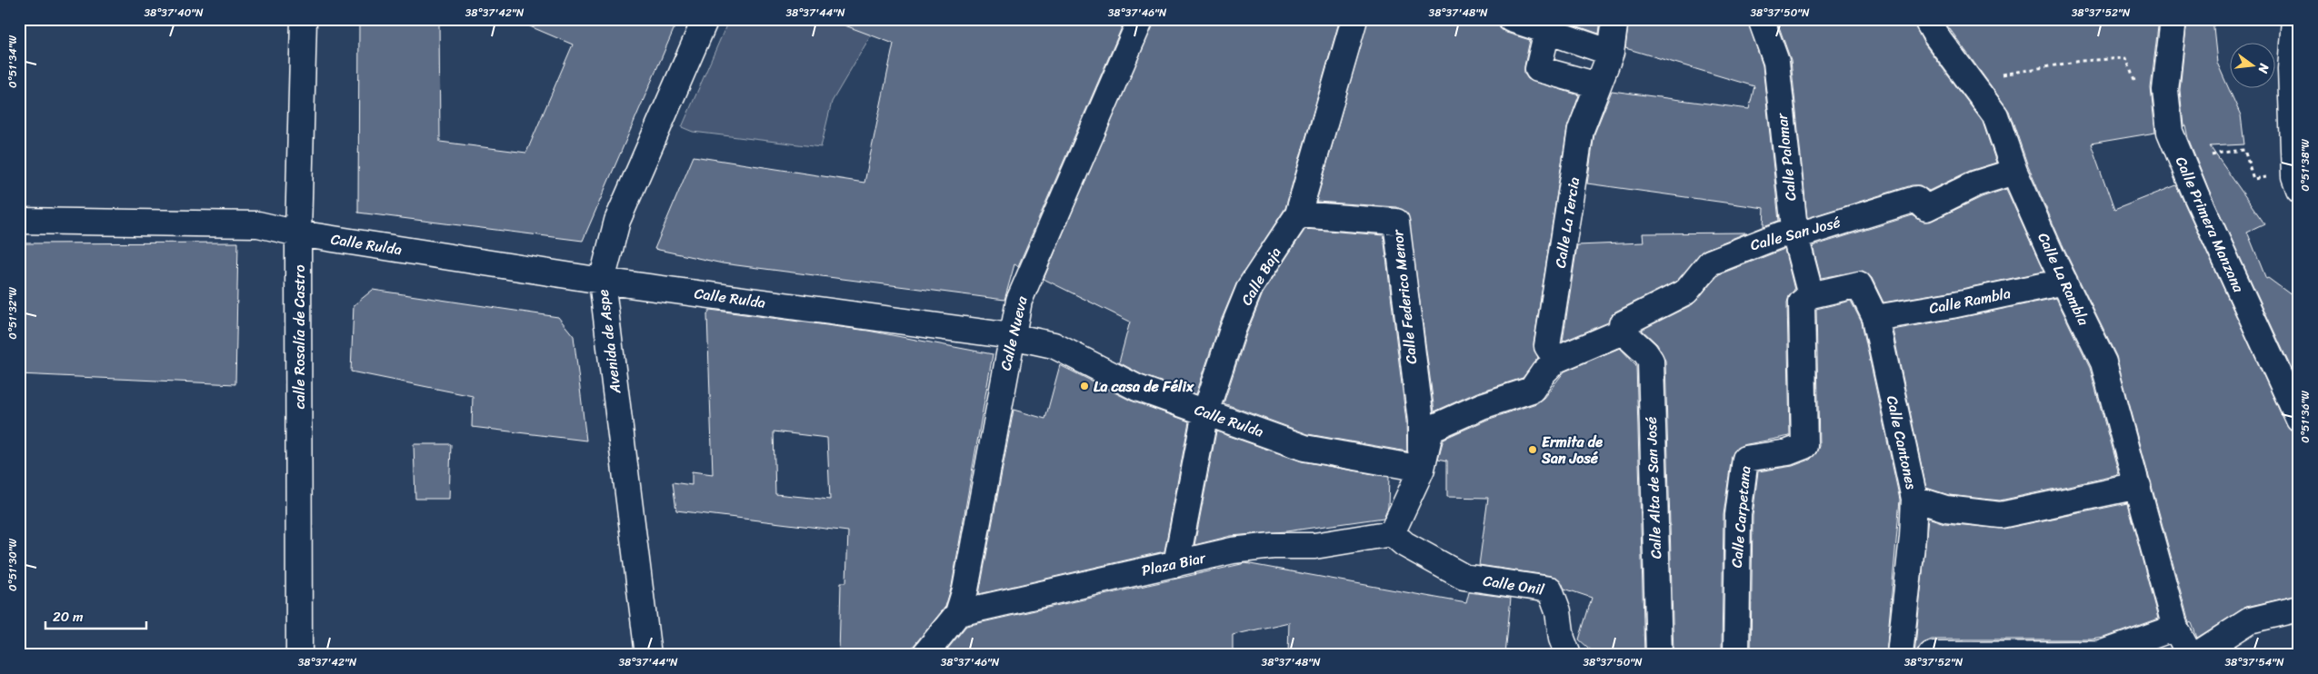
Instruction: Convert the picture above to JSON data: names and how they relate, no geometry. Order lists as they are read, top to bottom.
{
  "streets": {
    "street": [
      "Calle Palomar",
      "Calle La Tercia",
      "Calle Primera Manzana",
      "Calle San José",
      "Calle Rulda",
      "Calle Baja",
      "Calle La Rambla",
      "Calle Federico Menor",
      "Calle Rambla",
      "Calle Nueva",
      "calle Rosalía de Castro",
      "Avenida de Aspe",
      "Calle Cantones",
      "Calle Alta de San José",
      "Calle Carpetana",
      "Plaza Biar",
      "Calle Onil"
    ]
  },
  "crossings": [
    ["Calle Palomar", "Calle San José"],
    ["Calle Palomar", "Calle Cantones"],
    ["Calle Palomar", "Calle Carpetana"],
    ["Calle La Tercia", "Calle San José"],
    ["Calle San José", "Calle Rulda"],
    ["Calle San José", "Calle La Rambla"],
    ["Calle San José", "Calle Federico Menor"],
    ["Calle San José", "Calle Alta de San José"],
    ["Calle Rulda", "Calle Baja"],
    ["Calle Rulda", "Calle Federico Menor"],
    ["Calle Rulda", "Calle Nueva"],
    ["Calle Rulda", "calle Rosalía de Castro"],
    ["Calle Rulda", "Avenida de Aspe"],
    ["Calle Baja", "Calle Federico Menor"],
    ["Calle Baja", "Plaza Biar"],
    ["Calle La Rambla", "Calle Rambla"],
    ["Calle Rambla", "Calle Cantones"],
    ["Calle Nueva", "Plaza Biar"],
    ["Calle Cantones", "Calle Carpetana"],
    ["Plaza Biar", "Calle Onil"]
  ],
  "places": ["La casa de Félix", "Ermita de San José"],
  "scale_bar": "20 m",
  "north": "right",
  "coordinates": [
    "38°37'40\"N",
    "38°37'42\"N",
    "38°37'44\"N",
    "38°37'46\"N",
    "38°37'48\"N",
    "38°37'50\"N",
    "38°37'52\"N",
    "0°51'34\"W",
    "0°51'38\"W",
    "0°51'32\"W",
    "0°51'36\"W",
    "0°51'30\"W",
    "38°37'54\"N"
  ]
}
